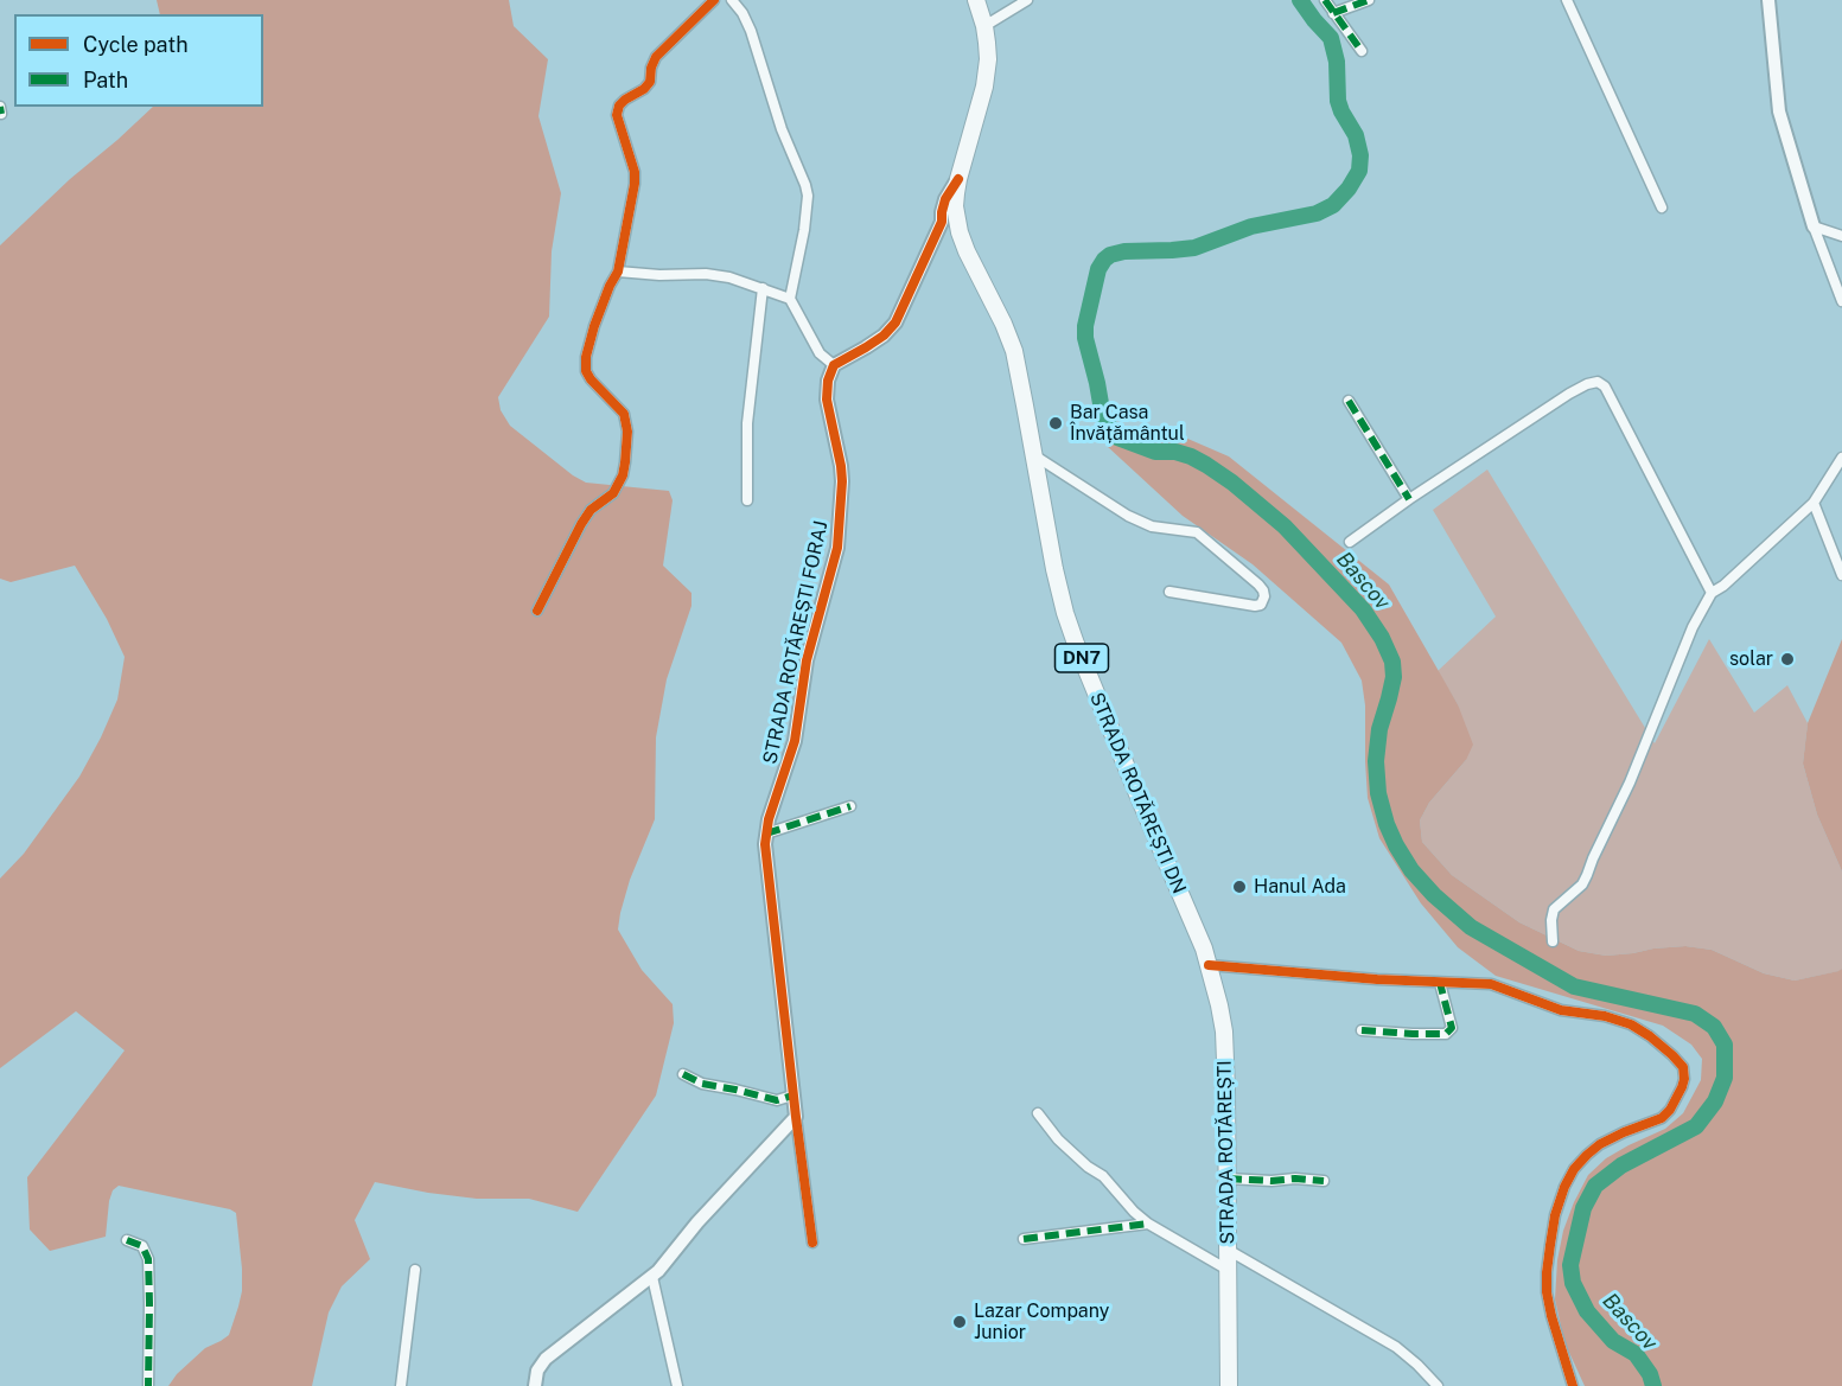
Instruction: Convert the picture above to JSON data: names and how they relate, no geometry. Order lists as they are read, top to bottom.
{
  "streets": {
    "highway": ["DN7", "STRADA ROTĂREȘTI DN", "STRADA ROTĂREȘTI"],
    "street": ["STRADA ROTĂREȘTI FORAJ"]
  },
  "crossings": [
    ["STRADA ROTĂREȘTI DN", "STRADA ROTĂREȘTI"]
  ],
  "water": ["Bascov"],
  "places": [
    "Bar Casa Învățământul",
    "solar",
    "Hanul Ada",
    "Lazar Company Junior"
  ],
  "legend": ["Cycle path", "Path"]
}
